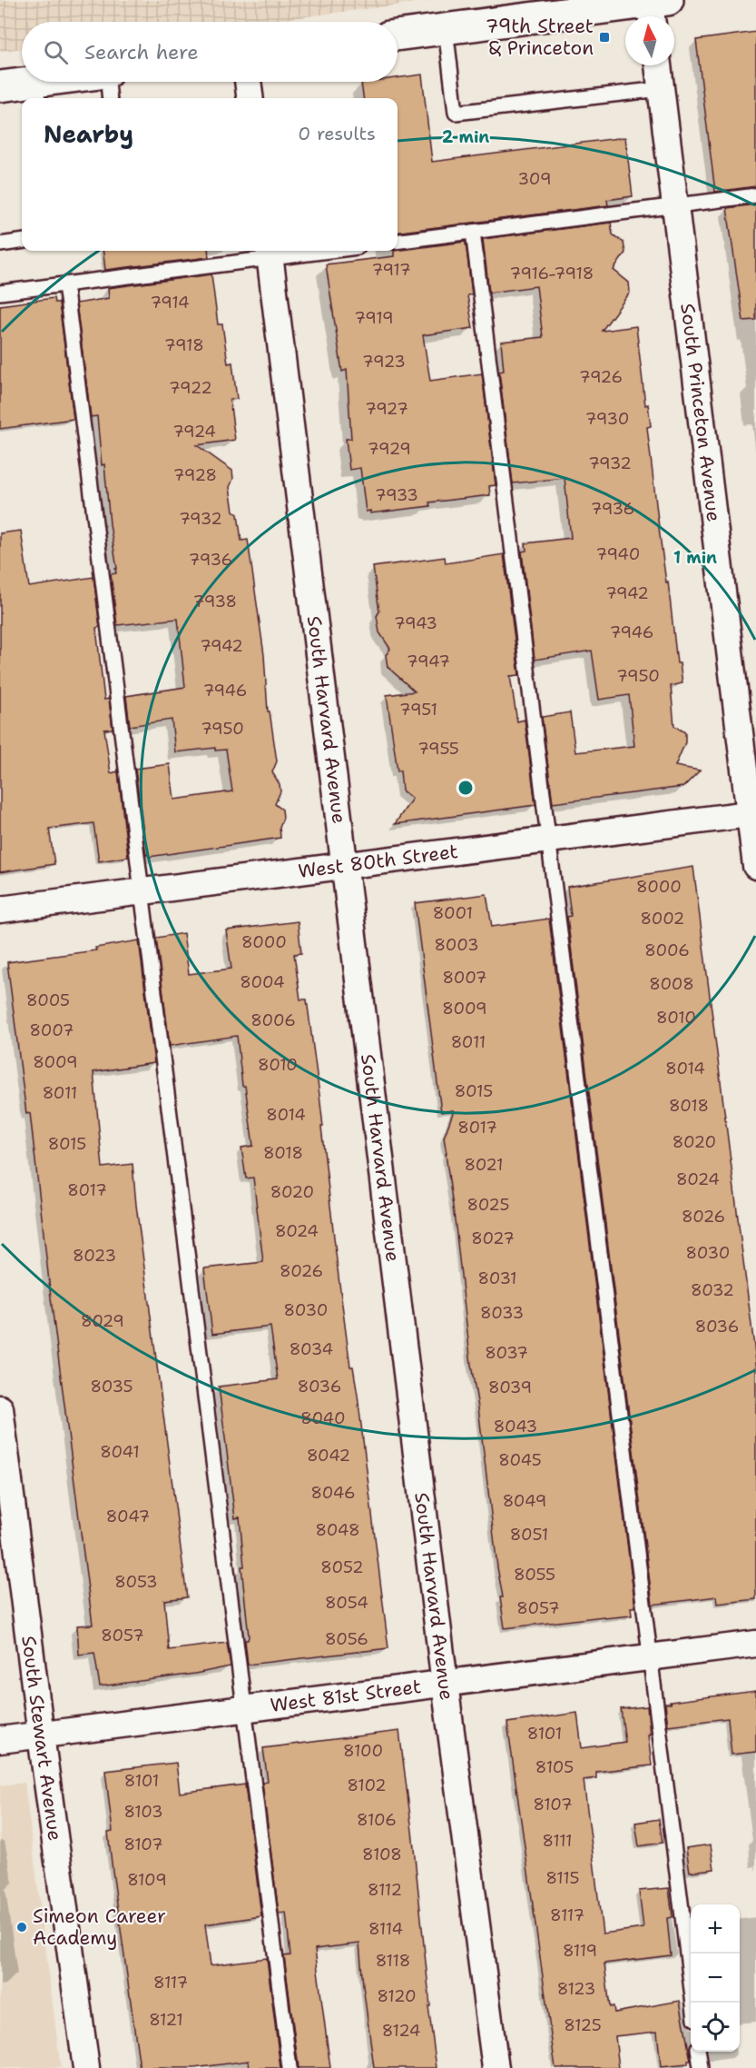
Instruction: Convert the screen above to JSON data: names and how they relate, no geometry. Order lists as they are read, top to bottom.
{
  "streets": {
    "street": [
      "South Princeton Avenue",
      "South Harvard Avenue",
      "West 80th Street",
      "West 81st Street",
      "South Stewart Avenue"
    ]
  },
  "crossings": [
    ["South Princeton Avenue", "West 80th Street"],
    ["South Harvard Avenue", "West 80th Street"],
    ["South Harvard Avenue", "West 81st Street"],
    ["West 81st Street", "South Stewart Avenue"]
  ],
  "places": {
    "transit": ["79th Street & Princeton"],
    "other": ["Simeon Career Academy"]
  },
  "house_numbers": [
    "309",
    "7917",
    "7916-7918",
    "7914",
    "7919",
    "7918",
    "7923",
    "7926",
    "7922",
    "7927",
    "7930",
    "7924",
    "7929",
    "7932",
    "7928",
    "7933",
    "7936",
    "7932",
    "7940",
    "7936",
    "7942",
    "7938",
    "7943",
    "7946",
    "7942",
    "7947",
    "7950",
    "7946",
    "7951",
    "7950",
    "7955",
    "8000",
    "8001",
    "8002",
    "8000",
    "8003",
    "8006",
    "8007",
    "8004",
    "8008",
    "8005",
    "8009",
    "8010",
    "8006",
    "8007",
    "8011",
    "8009",
    "8010",
    "8014",
    "8015",
    "8011",
    "8018",
    "8014",
    "8017",
    "8020",
    "8015",
    "8018",
    "8021",
    "8024",
    "8017",
    "8020",
    "8025",
    "8026",
    "8024",
    "8027",
    "8030",
    "8023",
    "8026",
    "8031",
    "8032",
    "8030",
    "8033",
    "8029",
    "8036",
    "8034",
    "8037",
    "8035",
    "8036",
    "8039",
    "8040",
    "8043",
    "8041",
    "8042",
    "8045",
    "8046",
    "8049",
    "8047",
    "8048",
    "8051",
    "8052",
    "8055",
    "8053",
    "8054",
    "8057",
    "8057",
    "8056",
    "8101",
    "8100",
    "8105",
    "8101",
    "8102",
    "8107",
    "8103",
    "8106",
    "8111",
    "8107",
    "8108",
    "8115",
    "8109",
    "8112",
    "8117",
    "8114",
    "8119",
    "8118",
    "8117",
    "8123",
    "8120",
    "8121",
    "8125",
    "8124"
  ],
  "north": "top",
  "page": {
    "search": "Search here",
    "heading": ["Nearby", "0 results"],
    "map_buttons": ["+", "−"]
  },
  "rings": ["2 min", "1 min"]
}
